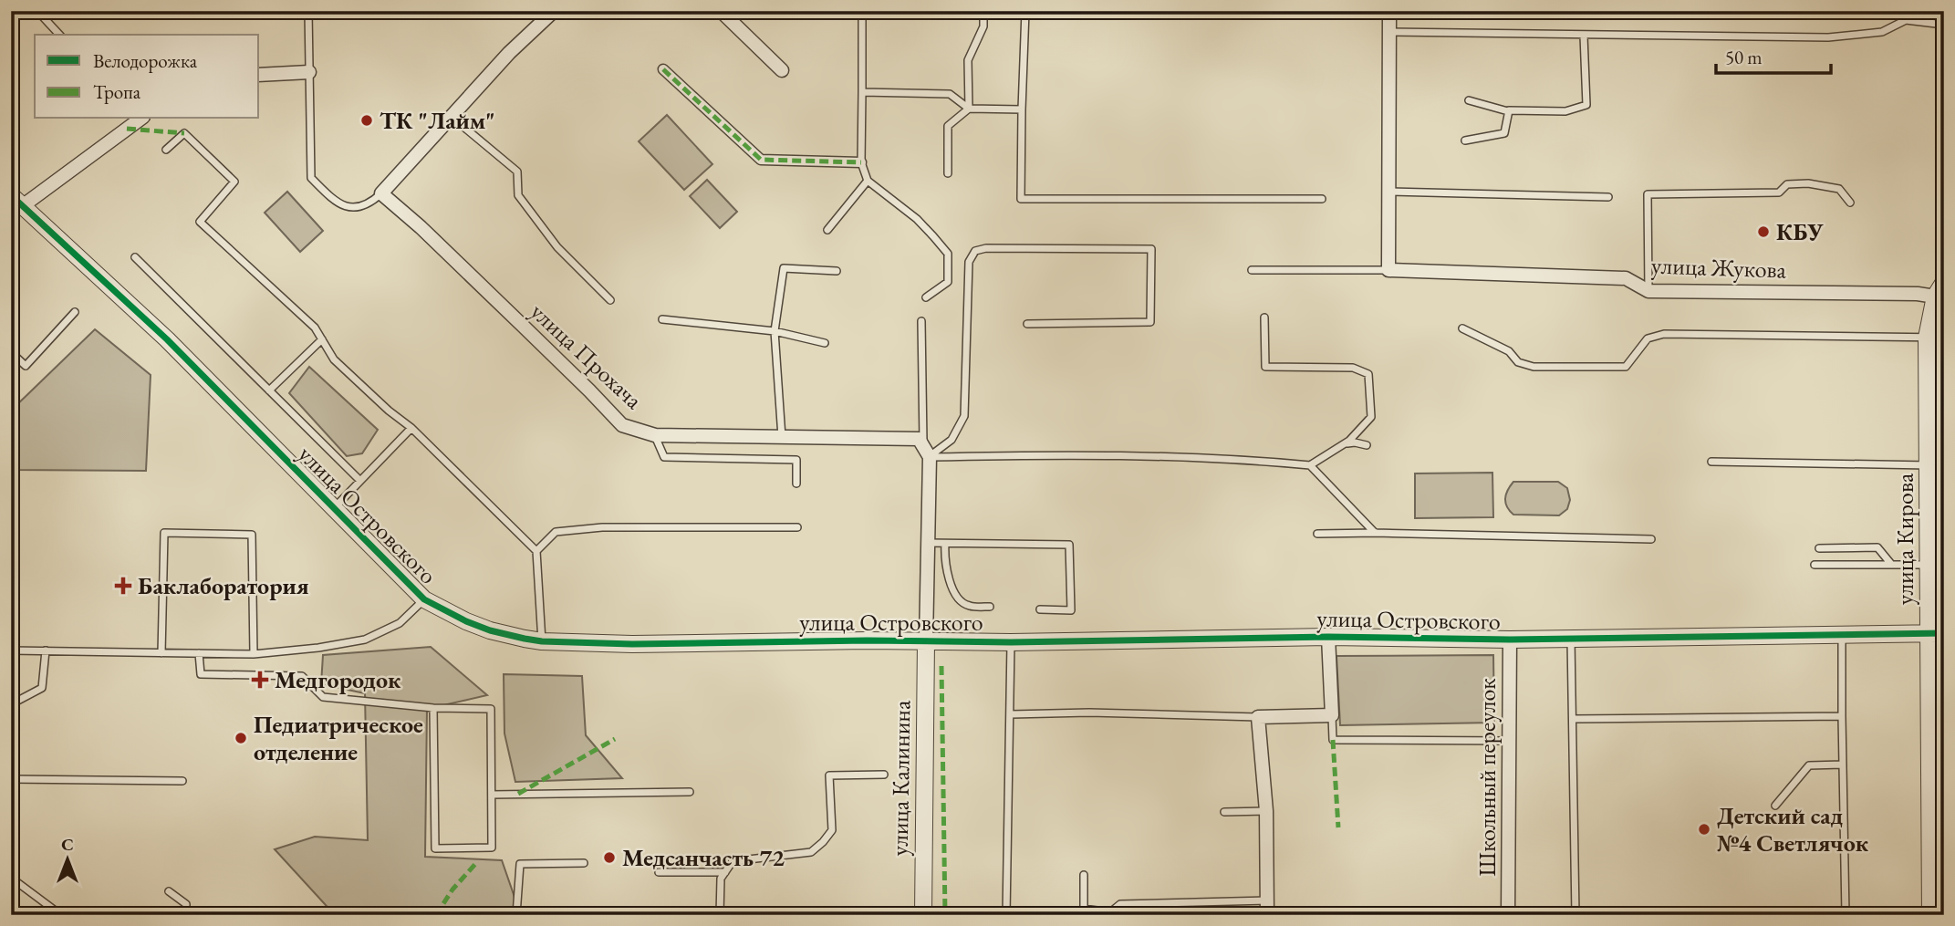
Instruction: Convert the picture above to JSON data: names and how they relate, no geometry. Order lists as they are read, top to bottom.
{
  "streets": {
    "street": [
      "улица Жукова",
      "улица Прохача",
      "улица Островского",
      "улица Кирова",
      "Школьный переулок",
      "улица Калинина"
    ]
  },
  "crossings": [
    ["улица Жукова", "улица Кирова"],
    ["улица Островского", "улица Кирова"],
    ["улица Островского", "Школьный переулок"],
    ["улица Островского", "улица Калинина"]
  ],
  "places": {
    "other": [
      "ТК \"Лайм\"",
      "КБУ",
      "Педиатрическое отделение",
      "Детский сад №4 Светлячок",
      "Медсанчасть 72"
    ],
    "health": ["Баклаборатория", "Медгородок"]
  },
  "legend": ["Велодорожка", "Тропа"],
  "scale_bar": "50 m",
  "north": "top"
}
